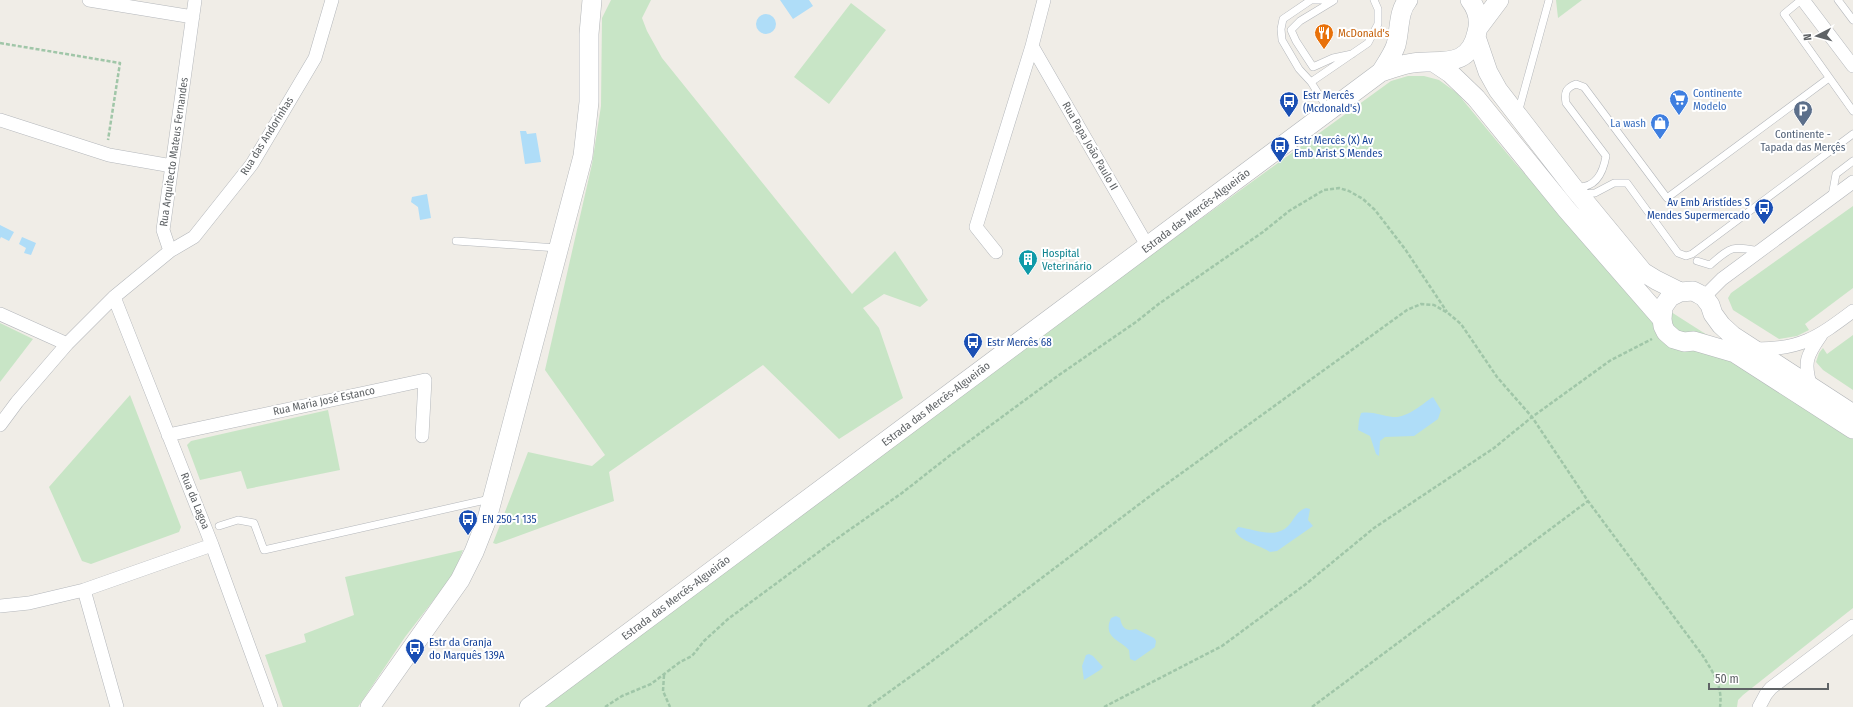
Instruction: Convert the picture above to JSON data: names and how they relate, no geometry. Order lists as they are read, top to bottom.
{
  "streets": {
    "street": [
      "Rua das Andorinhas",
      "Rua Papa João Paulo II",
      "Rua Arquitecto Mateus Fernandes",
      "Estrada das Mercês-Algueirão",
      "Rua Maria José Estanco",
      "Rua da Lagoa"
    ]
  },
  "crossings": [
    ["Rua das Andorinhas", "Rua Arquitecto Mateus Fernandes"],
    ["Rua Papa João Paulo II", "Estrada das Mercês-Algueirão"],
    ["Rua Maria José Estanco", "Rua da Lagoa"]
  ],
  "places": {
    "restaurant": ["McDonald's"],
    "supermarket": ["Continente Modelo"],
    "bus stop": [
      "Estr Mercês (Mcdonald's)",
      "Estr Mercês (X) Av Emb Arist S Mendes",
      "Av Emb Aristídes S Mendes Supermercado",
      "Estr Mercês 68",
      "EN 250-1 135",
      "Estr da Granja do Marquês 139A"
    ],
    "parking": ["Continente - Tapada das Merçês"],
    "shop": ["La wash"],
    "building": ["Hospital Veterinário"]
  },
  "scale_bar": "50 m",
  "north": "left"
}
